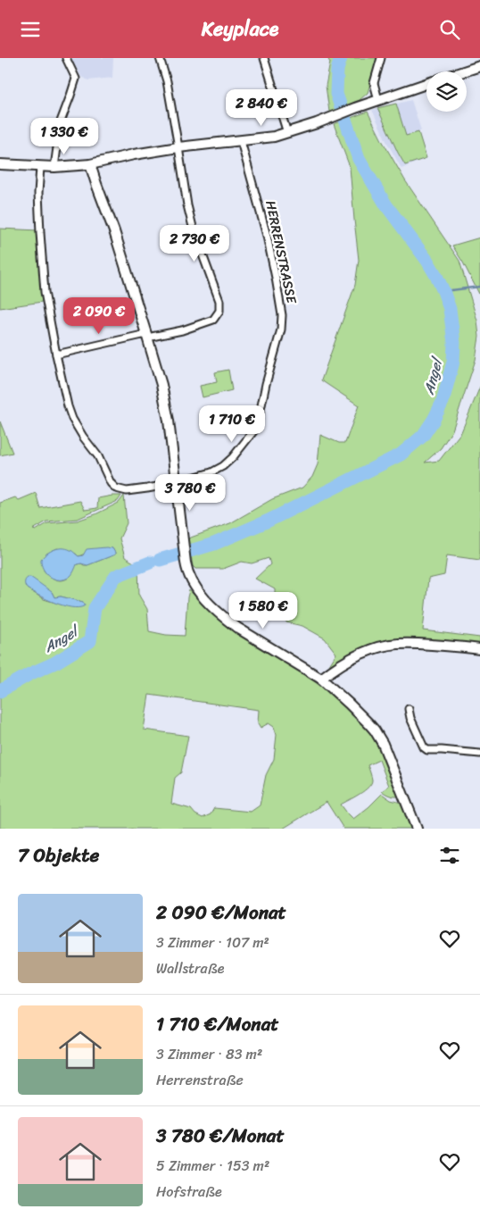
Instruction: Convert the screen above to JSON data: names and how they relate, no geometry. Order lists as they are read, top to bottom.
{
  "streets": {
    "street": ["HERRENSTRASSE"]
  },
  "water": ["Angel"],
  "page": {
    "header": "Keyplace",
    "price": [
      "2 840 €",
      "1 330 €",
      "2 730 €",
      "2 090 €",
      "1 710 €",
      "3 780 €",
      "1 580 €"
    ],
    "heading": "7 Objekte",
    "list": [
      {
        "name": "2 090 €/Monat",
        "note": "3 Zimmer · 107 m² · Wallstraße"
      },
      {
        "name": "1 710 €/Monat",
        "note": "3 Zimmer · 83 m² · Herrenstraße"
      },
      {
        "name": "3 780 €/Monat",
        "note": "5 Zimmer · 153 m² · Hofstraße"
      }
    ]
  }
}
